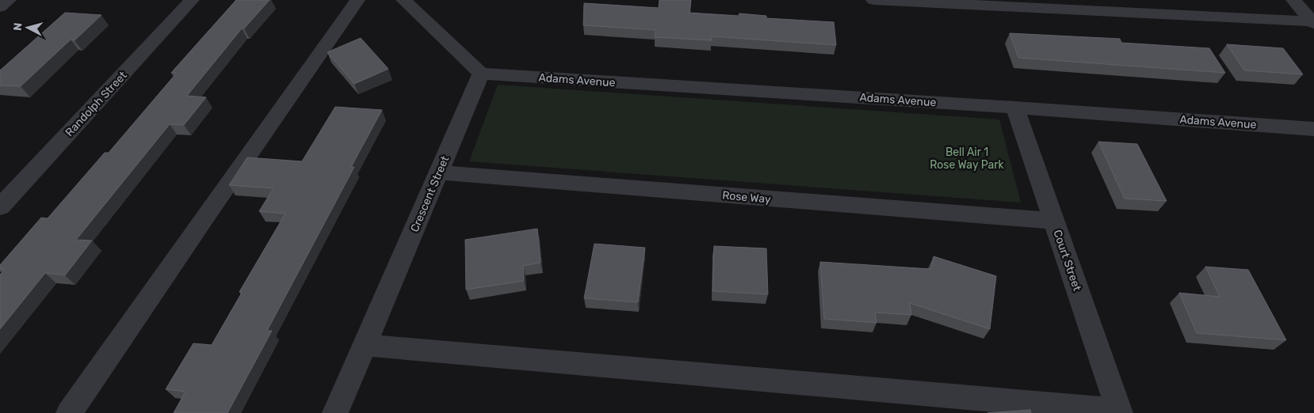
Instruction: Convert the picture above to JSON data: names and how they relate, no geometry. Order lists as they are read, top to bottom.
{
  "streets": {
    "street": [
      "Adams Avenue",
      "Randolph Street",
      "Crescent Street",
      "Rose Way",
      "Court Street"
    ]
  },
  "crossings": [
    ["Adams Avenue", "Crescent Street"],
    ["Adams Avenue", "Court Street"],
    ["Crescent Street", "Rose Way"],
    ["Rose Way", "Court Street"]
  ],
  "parks": ["Bell Air 1 Rose Way Park"],
  "north": "left"
}
